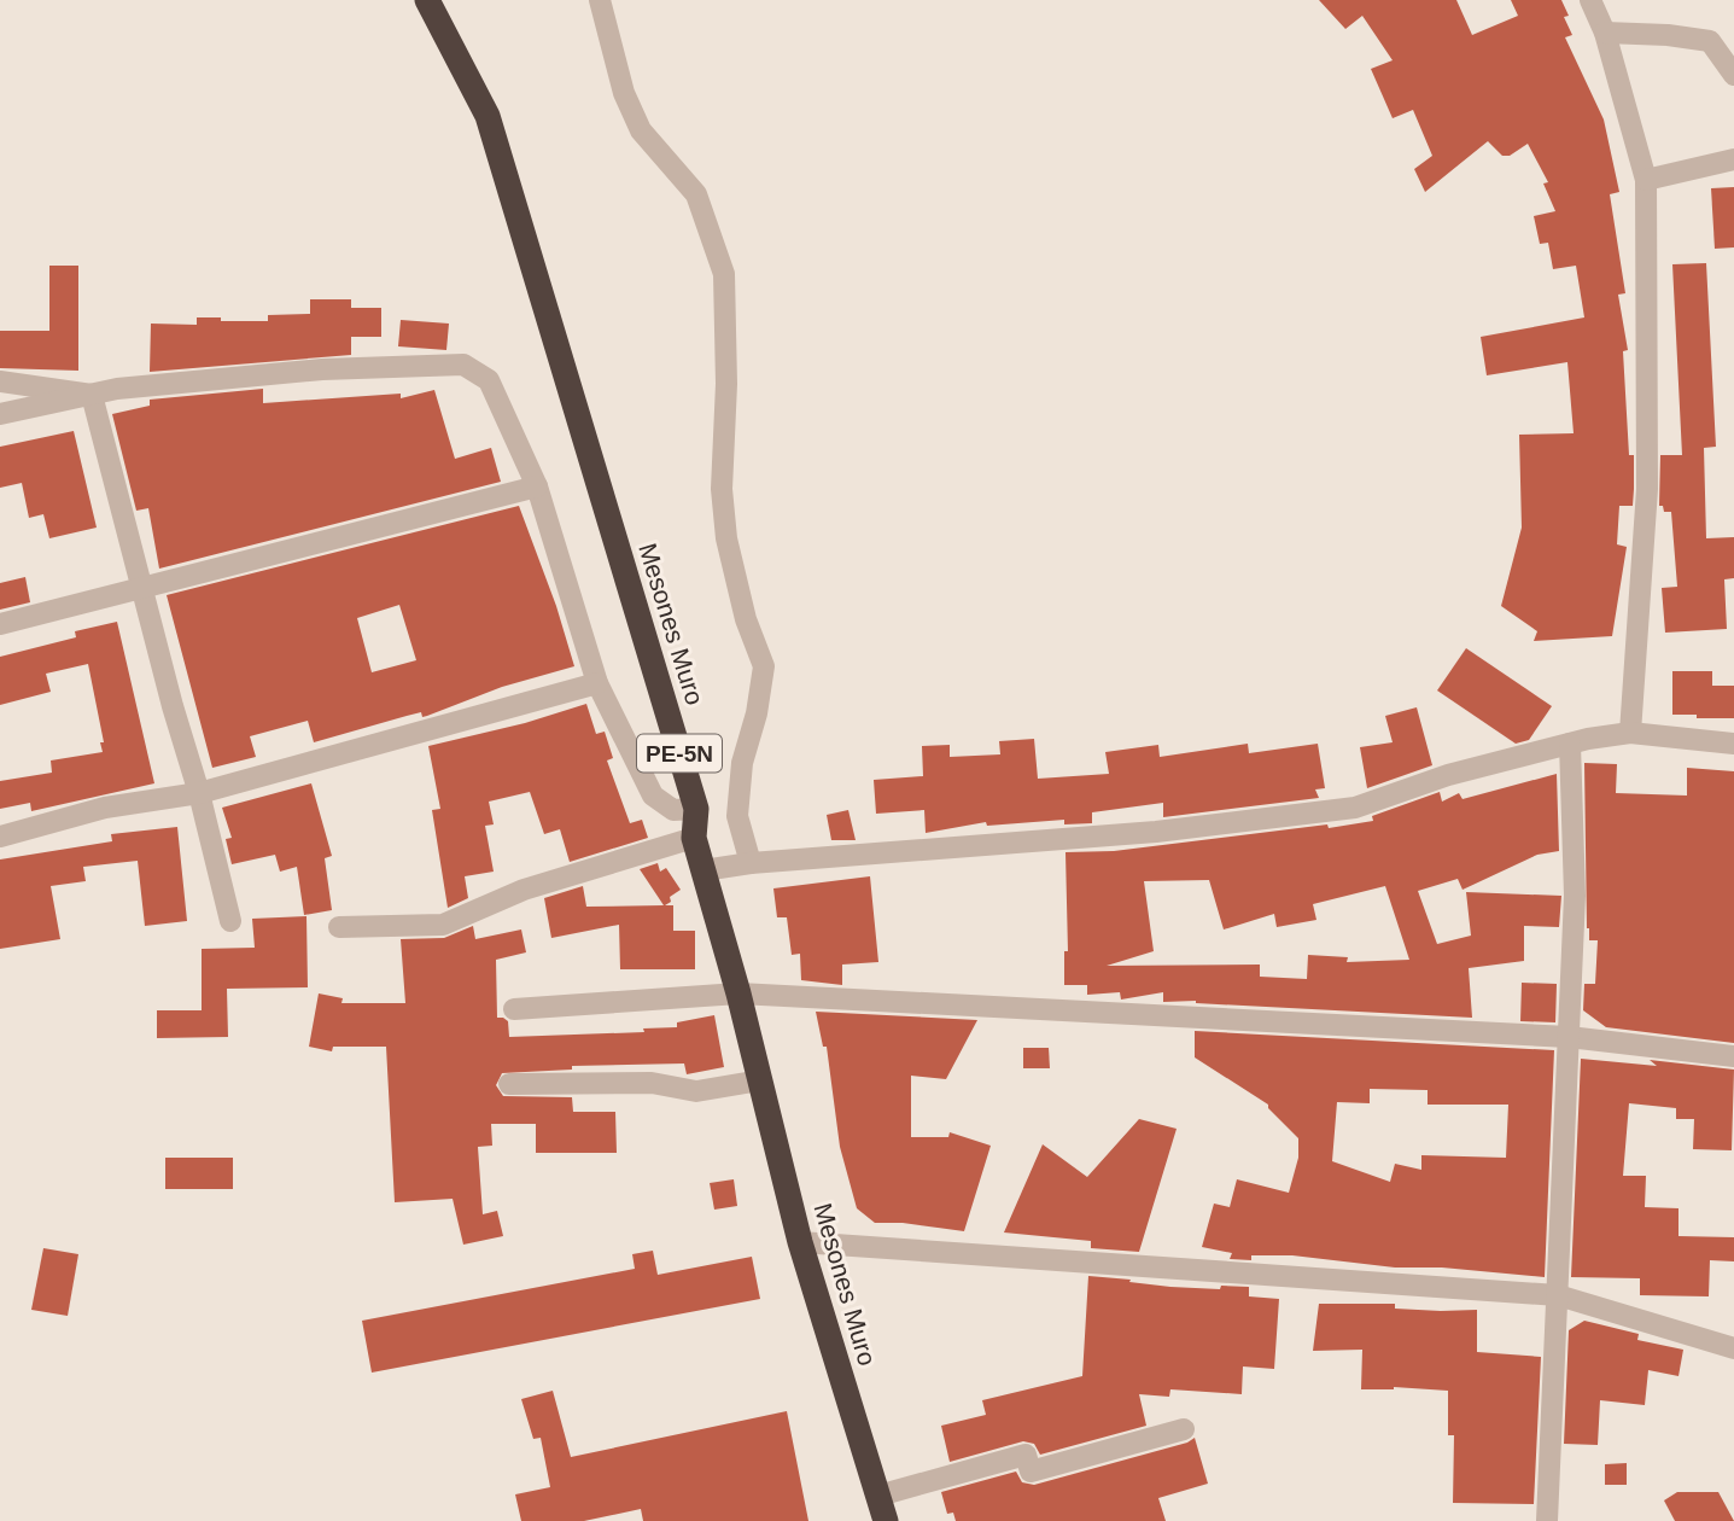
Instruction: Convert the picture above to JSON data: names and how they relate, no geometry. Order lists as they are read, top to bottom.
{
  "streets": {
    "highway": ["Mesones Muro", "PE-5N"]
  }
}
